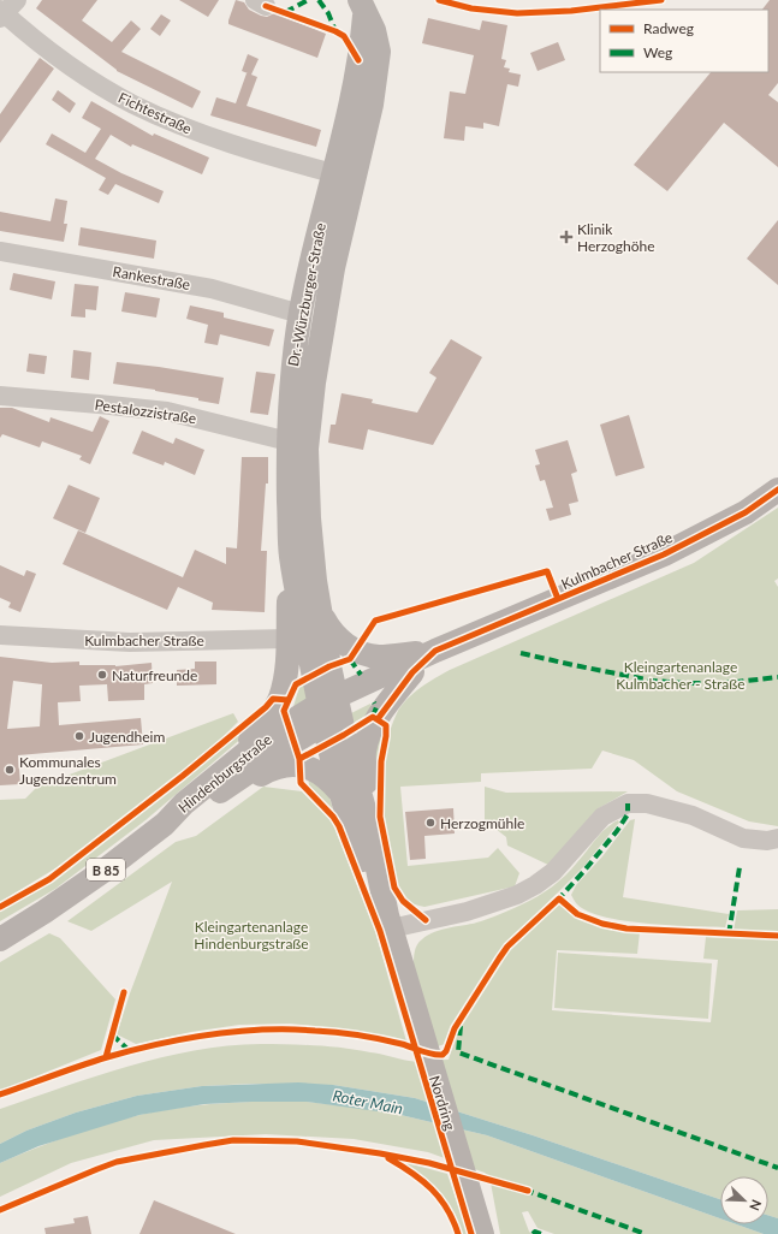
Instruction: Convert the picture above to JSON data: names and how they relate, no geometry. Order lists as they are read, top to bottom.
{
  "streets": {
    "main road": [
      "Dr.-Würzburger-Straße",
      "Kulmbacher Straße",
      "Hindenburgstraße",
      "B 85",
      "Nordring"
    ],
    "street": ["Fichtestraße", "Rankestraße", "Pestalozzistraße"]
  },
  "crossings": [
    ["Fichtestraße", "Dr.-Würzburger-Straße"],
    ["Rankestraße", "Dr.-Würzburger-Straße"],
    ["Dr.-Würzburger-Straße", "Pestalozzistraße"],
    ["Dr.-Würzburger-Straße", "Kulmbacher Straße"],
    ["Dr.-Würzburger-Straße", "Hindenburgstraße"],
    ["Dr.-Würzburger-Straße", "Nordring"],
    ["Kulmbacher Straße", "Hindenburgstraße"],
    ["Kulmbacher Straße", "Nordring"],
    ["Hindenburgstraße", "Nordring"]
  ],
  "water": ["Roter Main"],
  "parks": ["Kleingartenanlage Kulmbacher - Straße", "Kleingartenanlage Hindenburgstraße"],
  "places": {
    "health": ["Klinik Herzoghöhe"],
    "other": [
      "Naturfreunde",
      "Jugendheim",
      "Kommunales Jugendzentrum",
      "Herzogmühle"
    ]
  },
  "legend": ["Radweg", "Weg"],
  "north": "bottom right"
}
